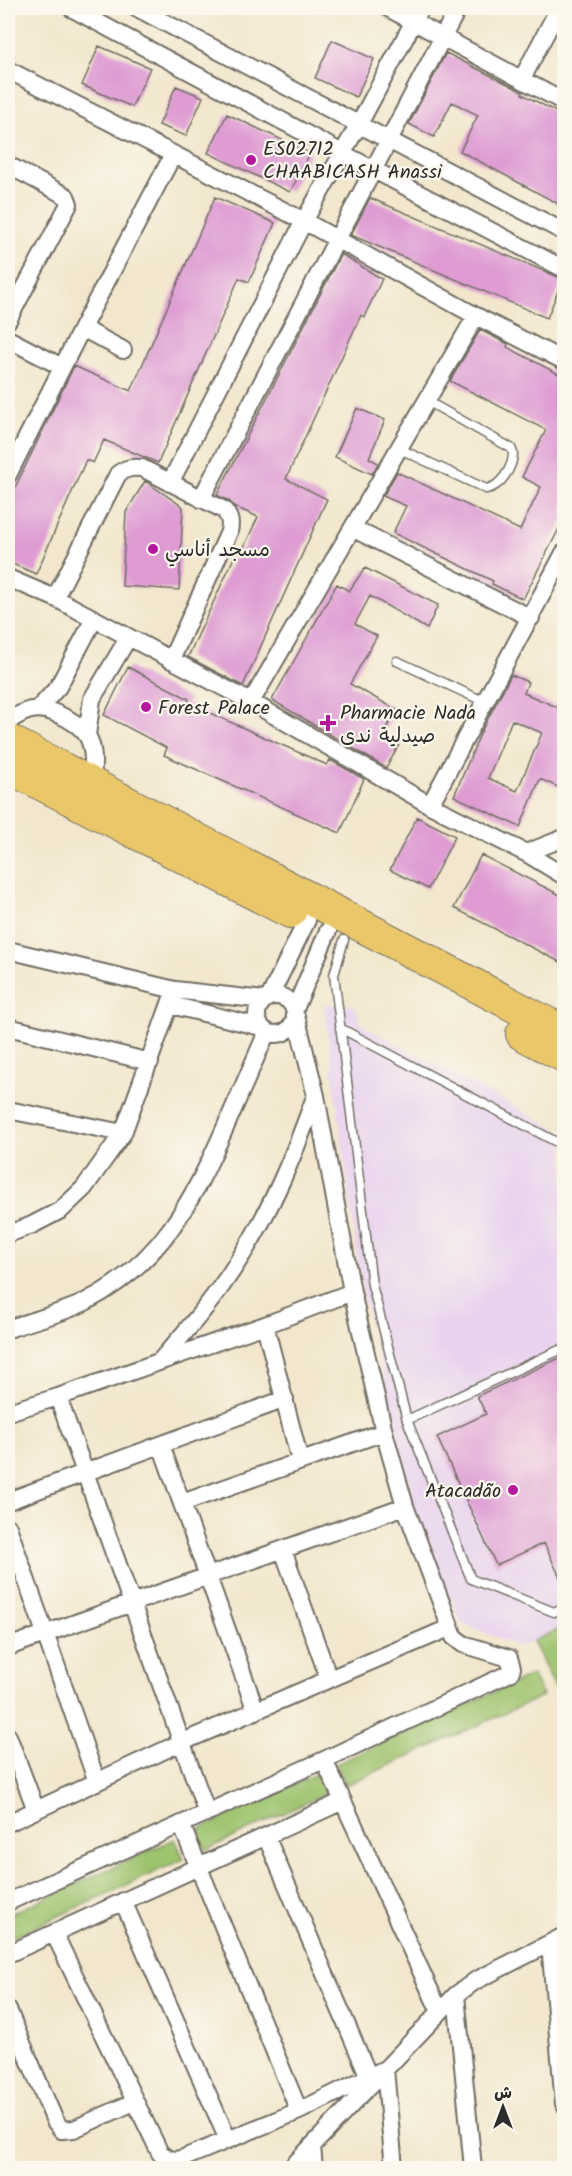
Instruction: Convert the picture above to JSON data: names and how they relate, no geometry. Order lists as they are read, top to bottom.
{
  "places": {
    "other": [
      "ES02712 CHAABICASH Anassi",
      "مسجد أناسي",
      "Forest Palace",
      "Atacadão"
    ],
    "health": ["Pharmacie Nada صيدلية ندى"]
  },
  "north": "top"
}
